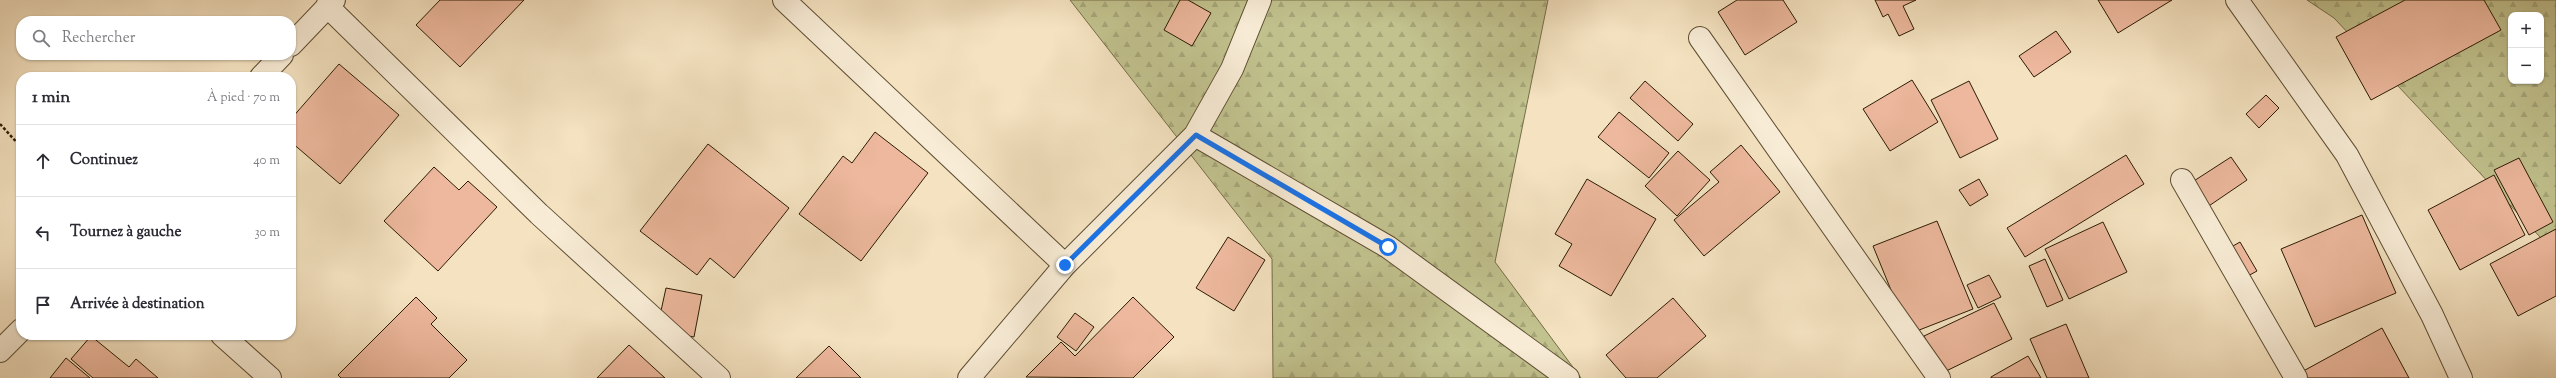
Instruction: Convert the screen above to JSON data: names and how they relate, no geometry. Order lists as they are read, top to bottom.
{
  "page": {
    "map_buttons": ["+", "−"],
    "search": "Rechercher",
    "heading": ["1 min", "À pied · 70 m"],
    "list": [
      ["Continuez", "40 m"],
      ["Tournez à gauche", "30 m"],
      "Arrivée à destination"
    ]
  }
}
